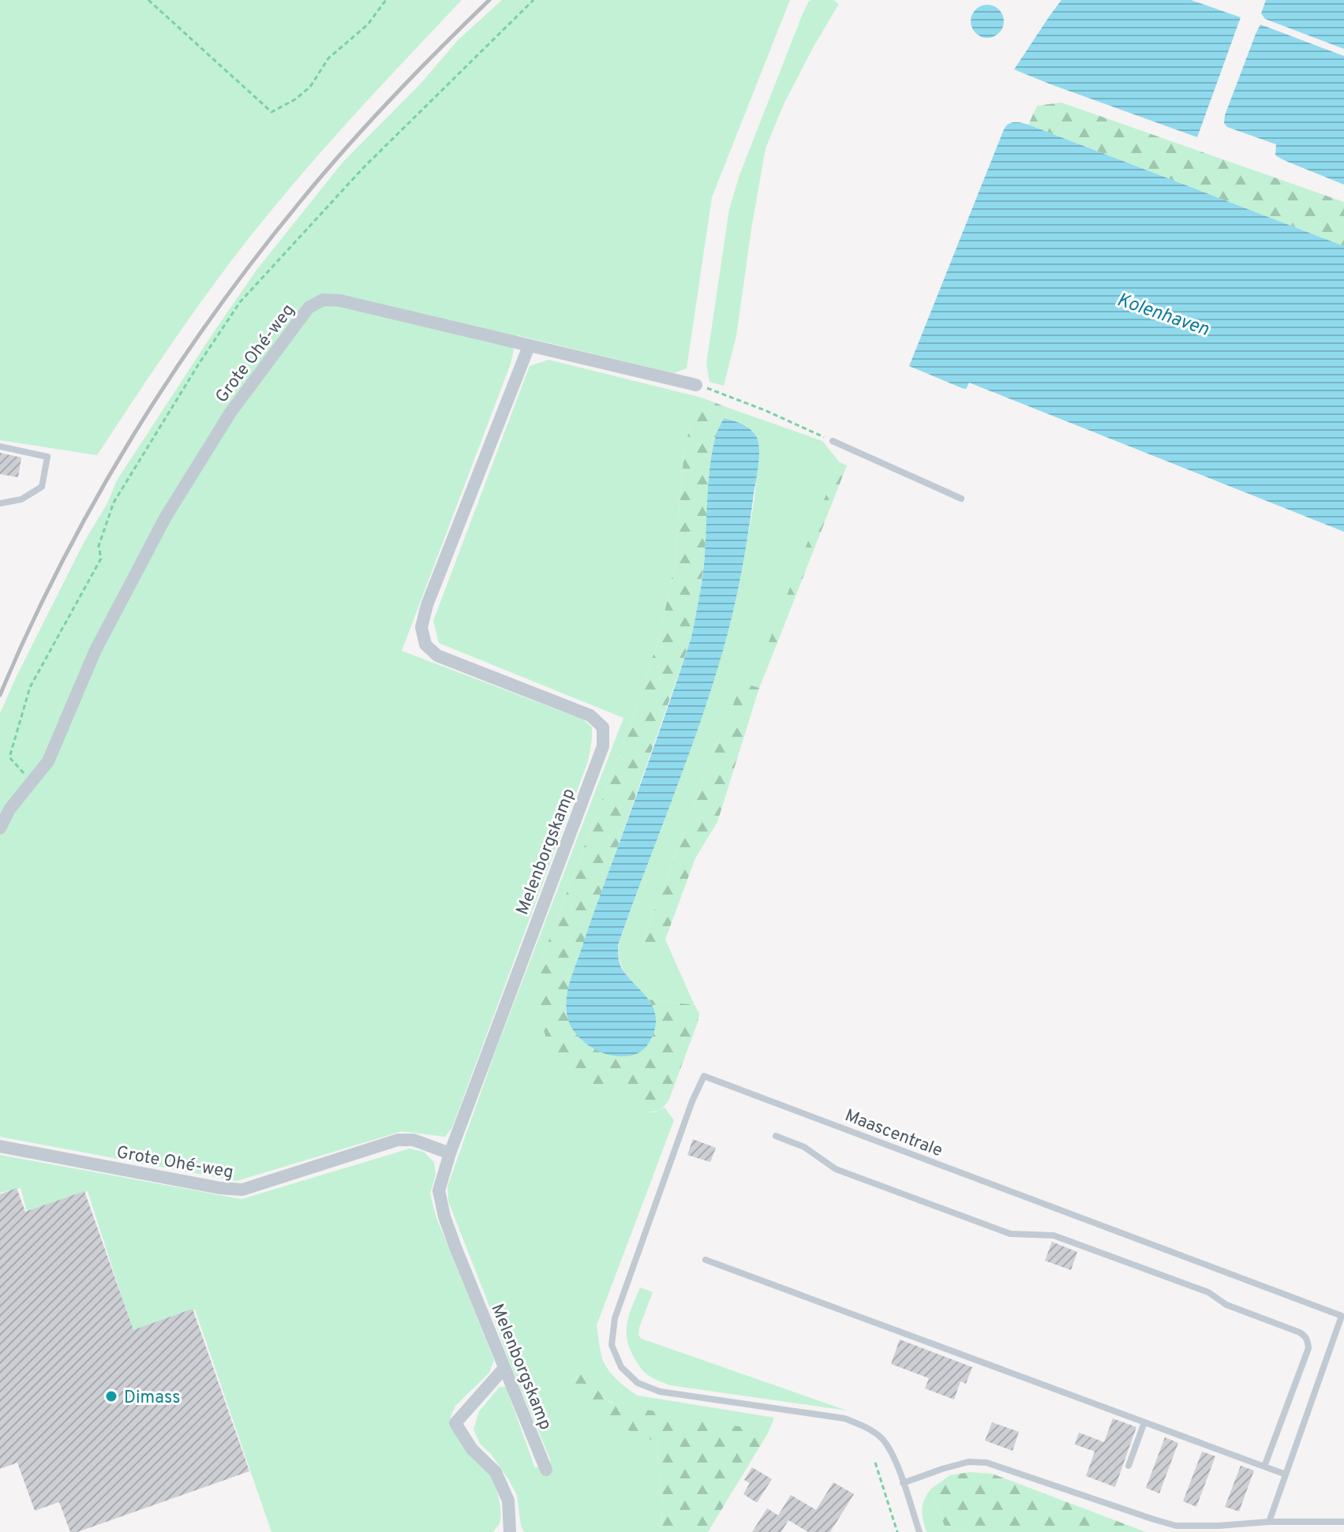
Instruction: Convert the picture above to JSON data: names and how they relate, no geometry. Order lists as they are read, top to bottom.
{
  "streets": {
    "street": ["Grote Ohé-weg", "Melenborgskamp"],
    "lane": ["Maascentrale"]
  },
  "crossings": [
    ["Grote Ohé-weg", "Melenborgskamp"]
  ],
  "water": ["Kolenhaven"],
  "places": ["Dimass"]
}
